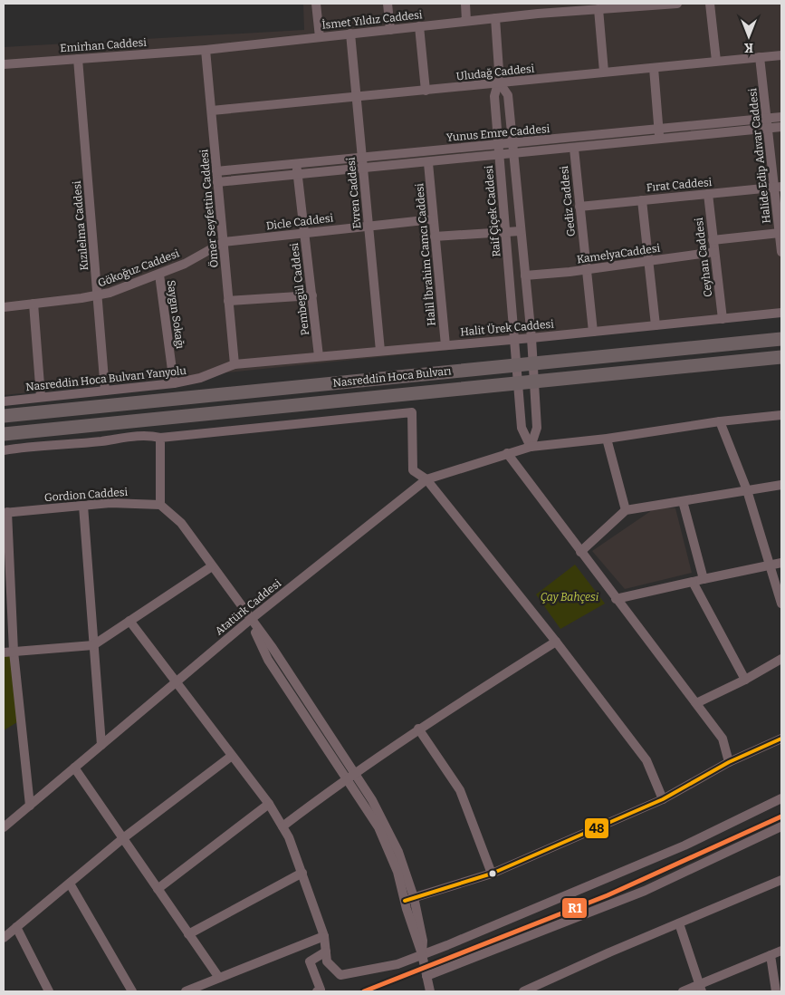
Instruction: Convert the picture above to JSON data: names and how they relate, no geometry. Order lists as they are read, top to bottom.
{
  "streets": {
    "highway": ["Nasreddin Hoca Bulvarı"],
    "street": [
      "İsmet Yıldız Caddesi",
      "Emirhan Caddesi",
      "Uludağ Caddesi",
      "Yunus Emre Caddesi",
      "Halide Edip Adıvar Caddesi",
      "Fırat Caddesi",
      "Evren Caddesi",
      "Gediz Caddesi",
      "Ömer Seyfettin Caddesi",
      "Raif Çiçek Caddesi",
      "Dicle Caddesi",
      "Kızılelma Caddesi",
      "KamelyaCaddesi",
      "Halil İbrahim Camcı Caddesi",
      "Ceyhan Caddesi",
      "Gökoğuz Caddesi",
      "Pembegül Caddesi",
      "Saygın Sokağı",
      "Halit Ürek Caddesi",
      "Nasreddin Hoca Bulvarı Yanyolu",
      "Gordion Caddesi",
      "Atatürk Caddesi"
    ]
  },
  "crossings": [
    ["İsmet Yıldız Caddesi", "Emirhan Caddesi"],
    ["İsmet Yıldız Caddesi", "Evren Caddesi"],
    ["İsmet Yıldız Caddesi", "Ömer Seyfettin Caddesi"],
    ["İsmet Yıldız Caddesi", "Raif Çiçek Caddesi"],
    ["Emirhan Caddesi", "Ömer Seyfettin Caddesi"],
    ["Emirhan Caddesi", "Kızılelma Caddesi"],
    ["Uludağ Caddesi", "Halide Edip Adıvar Caddesi"],
    ["Uludağ Caddesi", "Evren Caddesi"],
    ["Uludağ Caddesi", "Ömer Seyfettin Caddesi"],
    ["Uludağ Caddesi", "Raif Çiçek Caddesi"],
    ["Yunus Emre Caddesi", "Halide Edip Adıvar Caddesi"],
    ["Yunus Emre Caddesi", "Evren Caddesi"],
    ["Yunus Emre Caddesi", "Gediz Caddesi"],
    ["Yunus Emre Caddesi", "Ömer Seyfettin Caddesi"],
    ["Yunus Emre Caddesi", "Raif Çiçek Caddesi"],
    ["Yunus Emre Caddesi", "Halil İbrahim Camcı Caddesi"],
    ["Yunus Emre Caddesi", "Pembegül Caddesi"],
    ["Halide Edip Adıvar Caddesi", "Fırat Caddesi"],
    ["Fırat Caddesi", "Gediz Caddesi"],
    ["Fırat Caddesi", "Ceyhan Caddesi"],
    ["Evren Caddesi", "Dicle Caddesi"],
    ["Evren Caddesi", "Halit Ürek Caddesi"],
    ["Gediz Caddesi", "KamelyaCaddesi"],
    ["Gediz Caddesi", "Halit Ürek Caddesi"],
    ["Ömer Seyfettin Caddesi", "Dicle Caddesi"],
    ["Ömer Seyfettin Caddesi", "Gökoğuz Caddesi"],
    ["Ömer Seyfettin Caddesi", "Halit Ürek Caddesi"],
    ["Ömer Seyfettin Caddesi", "Nasreddin Hoca Bulvarı Yanyolu"],
    ["Raif Çiçek Caddesi", "KamelyaCaddesi"],
    ["Raif Çiçek Caddesi", "Halit Ürek Caddesi"],
    ["Raif Çiçek Caddesi", "Nasreddin Hoca Bulvarı"],
    ["Raif Çiçek Caddesi", "Atatürk Caddesi"],
    ["Dicle Caddesi", "Halil İbrahim Camcı Caddesi"],
    ["Dicle Caddesi", "Gökoğuz Caddesi"],
    ["Dicle Caddesi", "Pembegül Caddesi"],
    ["Kızılelma Caddesi", "Gökoğuz Caddesi"],
    ["Kızılelma Caddesi", "Nasreddin Hoca Bulvarı Yanyolu"],
    ["KamelyaCaddesi", "Ceyhan Caddesi"],
    ["Halil İbrahim Camcı Caddesi", "Halit Ürek Caddesi"],
    ["Ceyhan Caddesi", "Halit Ürek Caddesi"],
    ["Gökoğuz Caddesi", "Saygın Sokağı"],
    ["Pembegül Caddesi", "Halit Ürek Caddesi"],
    ["Saygın Sokağı", "Nasreddin Hoca Bulvarı Yanyolu"],
    ["Halit Ürek Caddesi", "Nasreddin Hoca Bulvarı Yanyolu"]
  ],
  "parks": ["Çay Bahçesi"],
  "lines": ["transit line 48", "transit line R1"],
  "north": "bottom"
}
